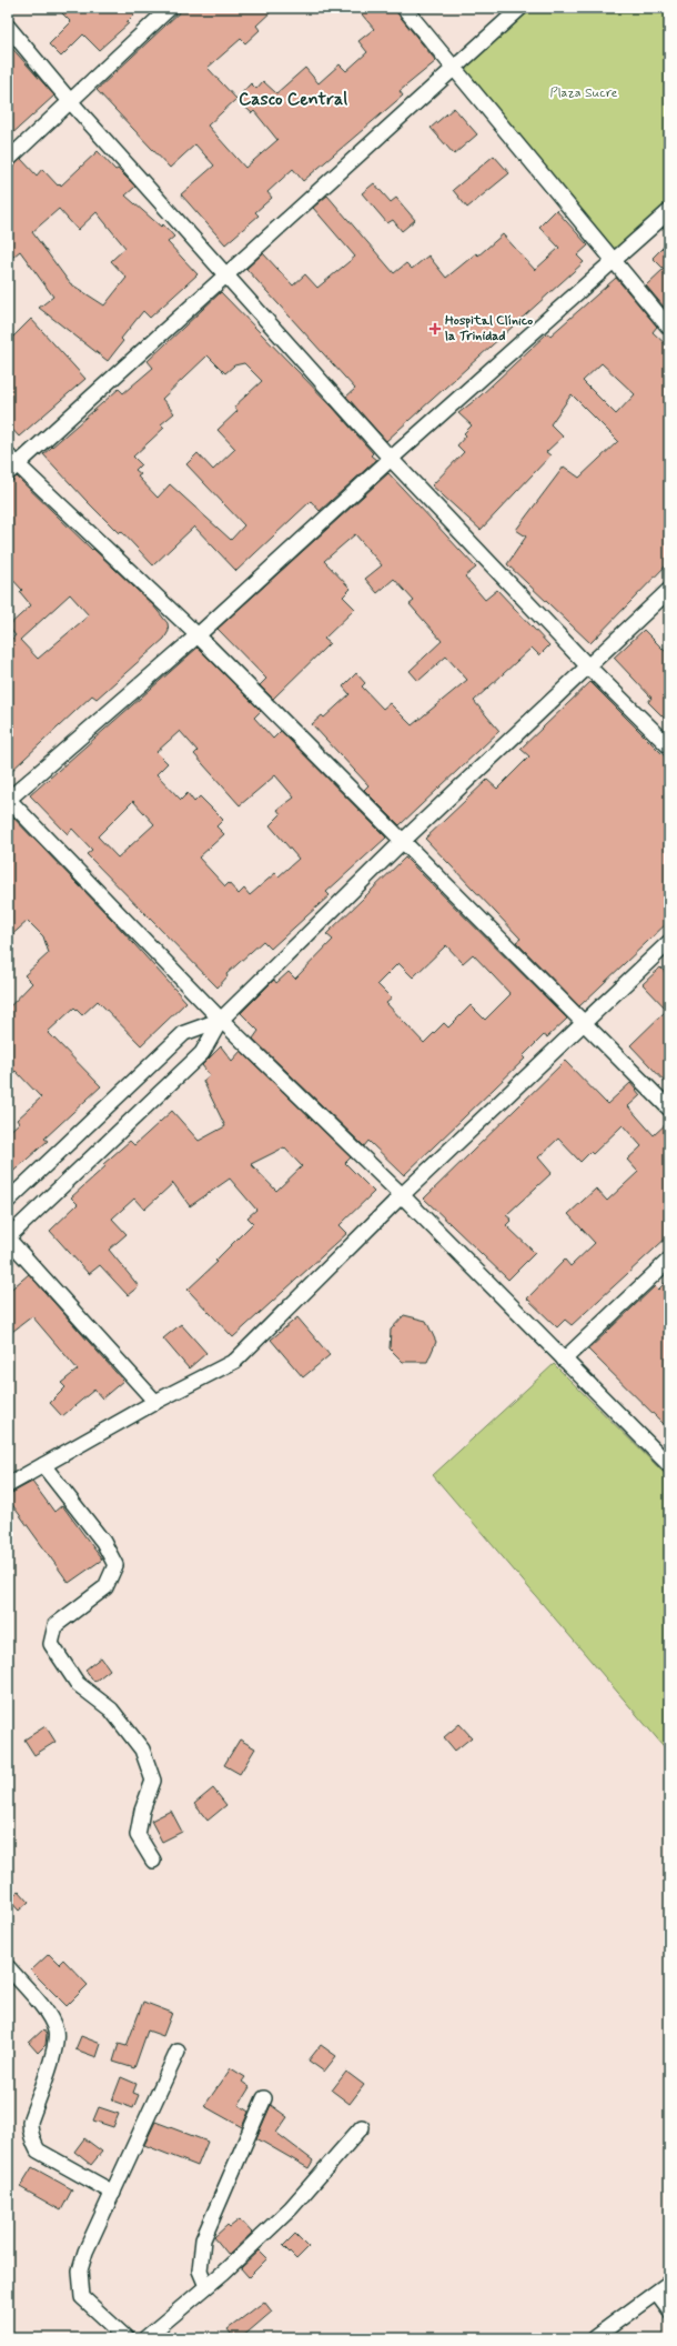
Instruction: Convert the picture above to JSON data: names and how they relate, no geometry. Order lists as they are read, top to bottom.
{
  "districts": ["Casco Central"],
  "parks": ["Plaza Sucre"],
  "places": {
    "health": ["Hospital Clínico la Trinidad"]
  }
}
